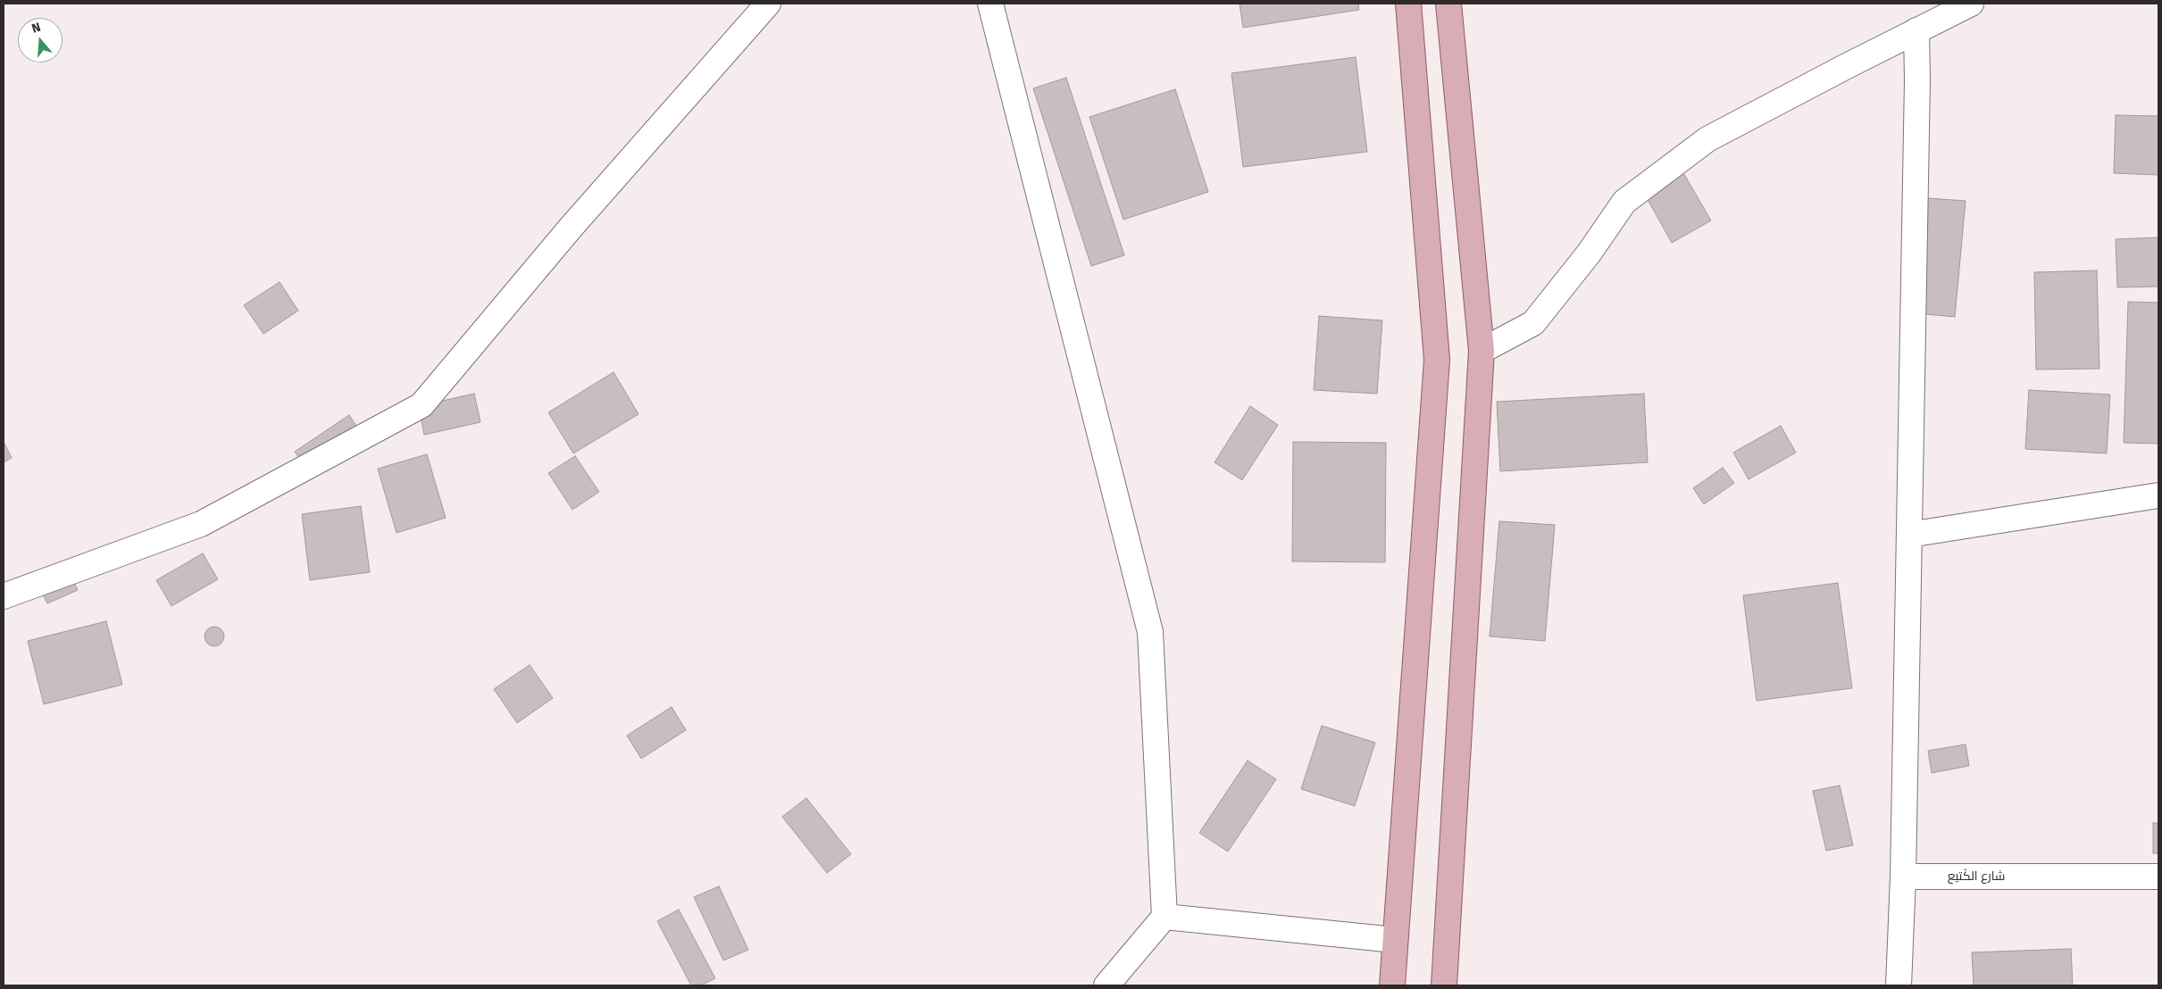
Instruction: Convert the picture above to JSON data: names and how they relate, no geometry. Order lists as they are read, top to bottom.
{
  "streets": {
    "street": ["شارع الكُتيع"]
  },
  "north": "top"
}
